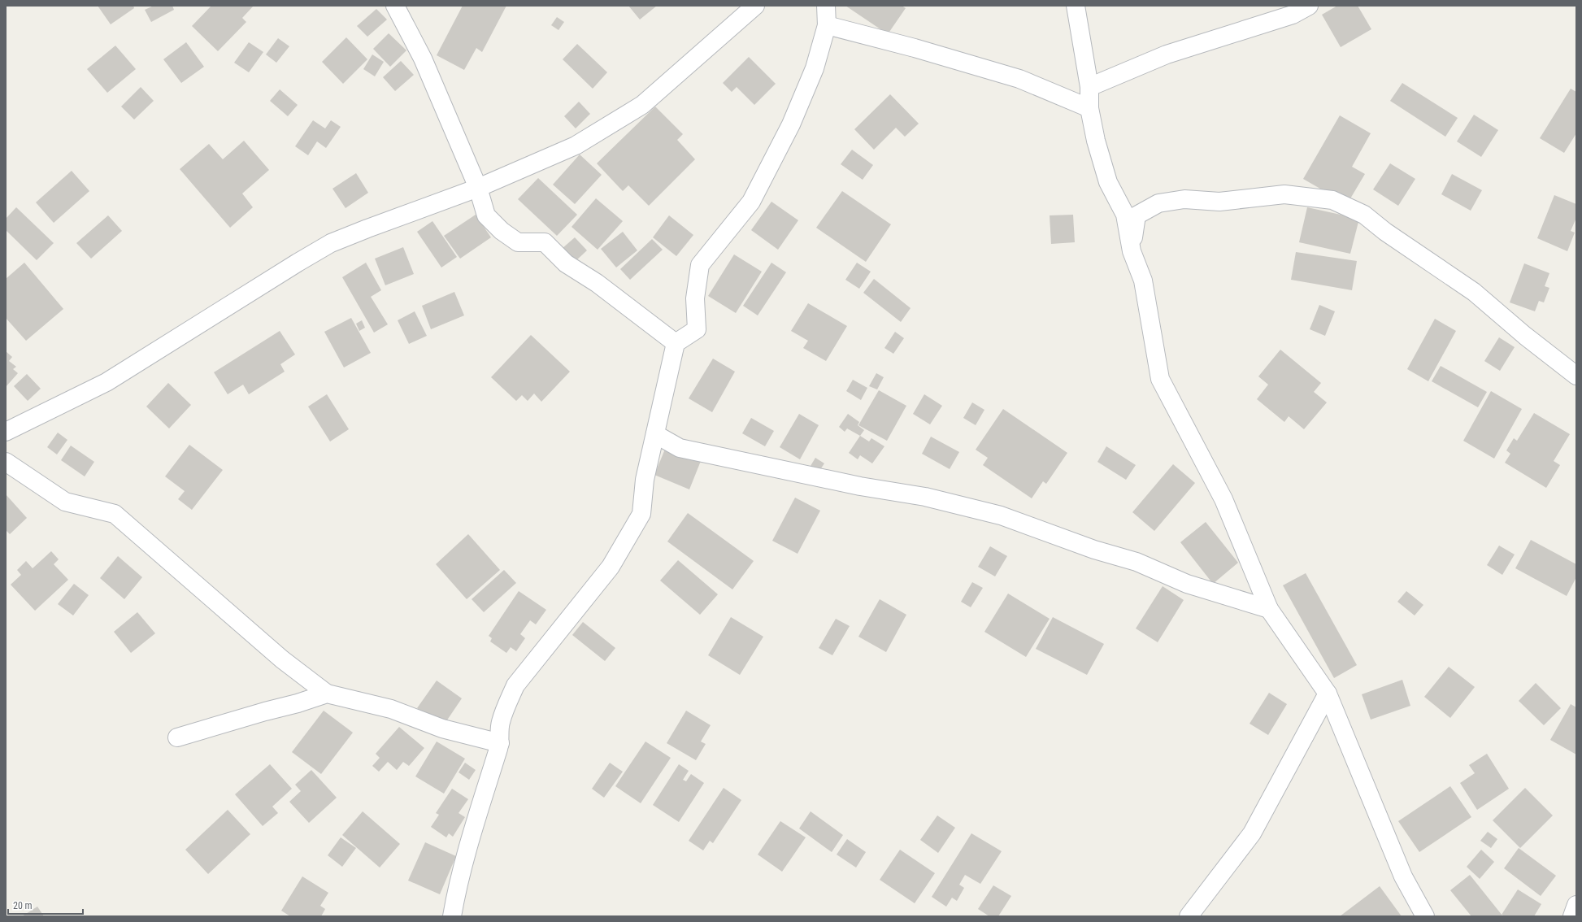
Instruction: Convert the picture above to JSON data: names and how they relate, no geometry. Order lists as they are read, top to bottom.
{
  "scale_bar": "20 m"
}
